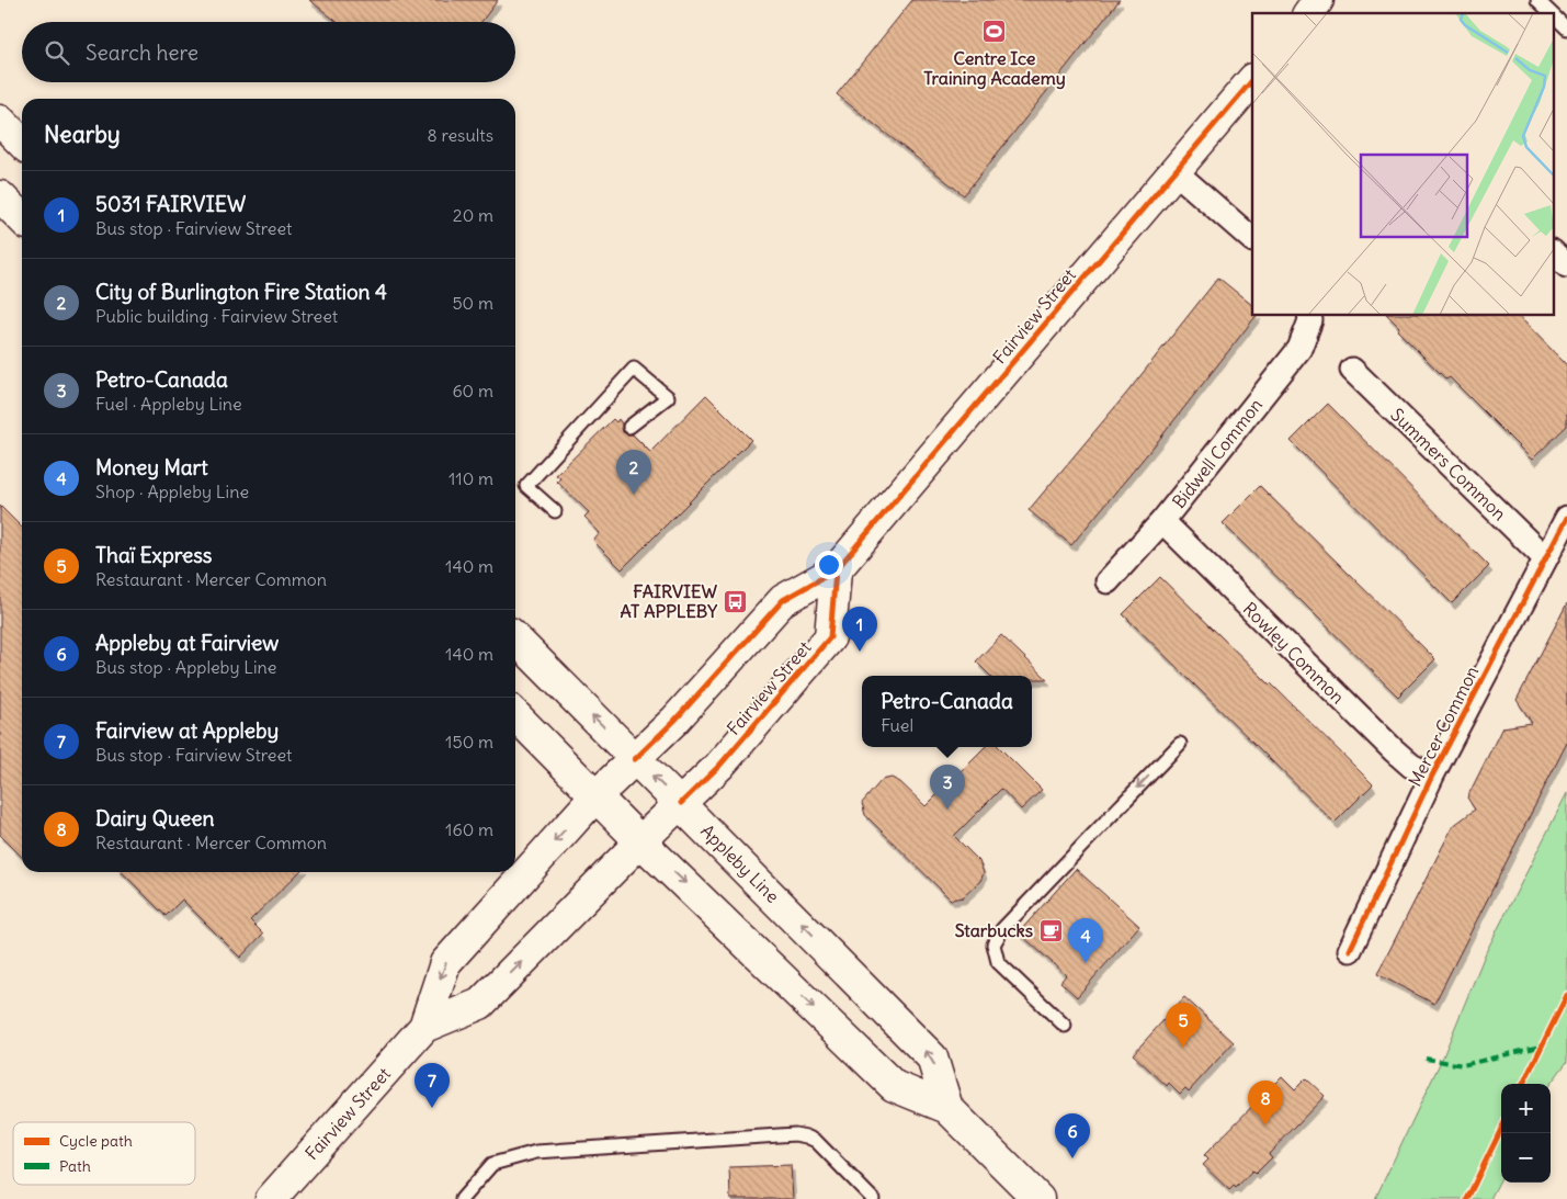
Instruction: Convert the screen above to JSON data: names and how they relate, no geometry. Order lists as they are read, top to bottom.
{
  "streets": {
    "main road": ["Fairview Street", "Appleby Line"],
    "street": [
      "Bidwell Common",
      "Summers Common",
      "Rowley Common",
      "Mercer Common"
    ]
  },
  "crossings": [
    ["Fairview Street", "Appleby Line"],
    ["Bidwell Common", "Rowley Common"],
    ["Summers Common", "Mercer Common"],
    ["Rowley Common", "Mercer Common"]
  ],
  "places": {
    "sports": ["Centre Ice Training Academy"],
    "bus stop": ["FAIRVIEW AT APPLEBY"],
    "cafe": ["Starbucks"]
  },
  "legend": ["Cycle path", "Path"],
  "page": {
    "search": "Search here",
    "heading": ["Nearby", "8 results"],
    "list": [
      {
        "mark": "1",
        "name": "5031 FAIRVIEW",
        "note": "Bus stop · Fairview Street",
        "value": "20 m"
      },
      {
        "mark": "2",
        "name": "City of Burlington Fire Station 4",
        "note": "Public building · Fairview Street",
        "value": "50 m"
      },
      {
        "mark": "3",
        "name": "Petro-Canada",
        "note": "Fuel · Appleby Line",
        "value": "60 m"
      },
      {
        "mark": "4",
        "name": "Money Mart",
        "note": "Shop · Appleby Line",
        "value": "110 m"
      },
      {
        "mark": "5",
        "name": "Thaï Express",
        "note": "Restaurant · Mercer Common",
        "value": "140 m"
      },
      {
        "mark": "6",
        "name": "Appleby at Fairview",
        "note": "Bus stop · Appleby Line",
        "value": "140 m"
      },
      {
        "mark": "7",
        "name": "Fairview at Appleby",
        "note": "Bus stop · Fairview Street",
        "value": "150 m"
      },
      {
        "mark": "8",
        "name": "Dairy Queen",
        "note": "Restaurant · Mercer Common",
        "value": "160 m"
      }
    ],
    "pins": [
      "2",
      "1",
      "3",
      "4",
      "5",
      "7",
      "8",
      "6"
    ],
    "popup": ["Petro-Canada", "Fuel"],
    "map_buttons": ["+", "−"]
  }
}
